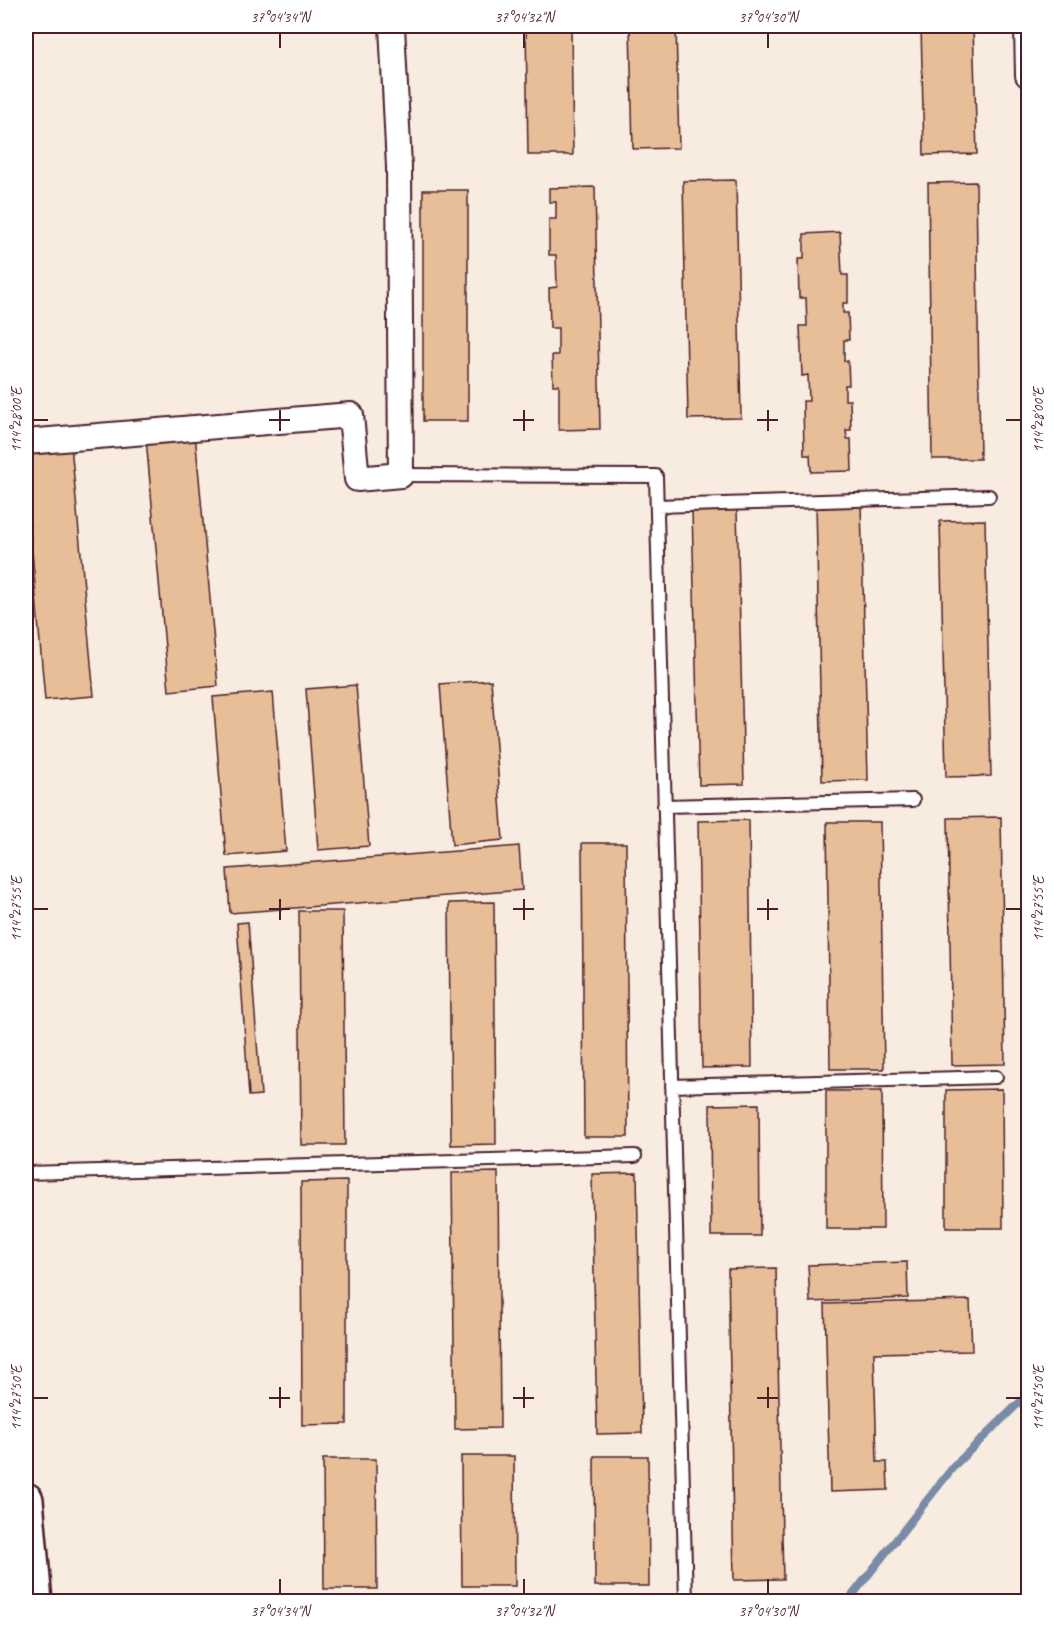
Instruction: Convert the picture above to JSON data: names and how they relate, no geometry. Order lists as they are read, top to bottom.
{
  "coordinates": [
    "37°04'34\"N",
    "37°04'32\"N",
    "37°04'30\"N",
    "114°28'00\"E",
    "114°27'55\"E",
    "114°27'50\"E"
  ]
}
